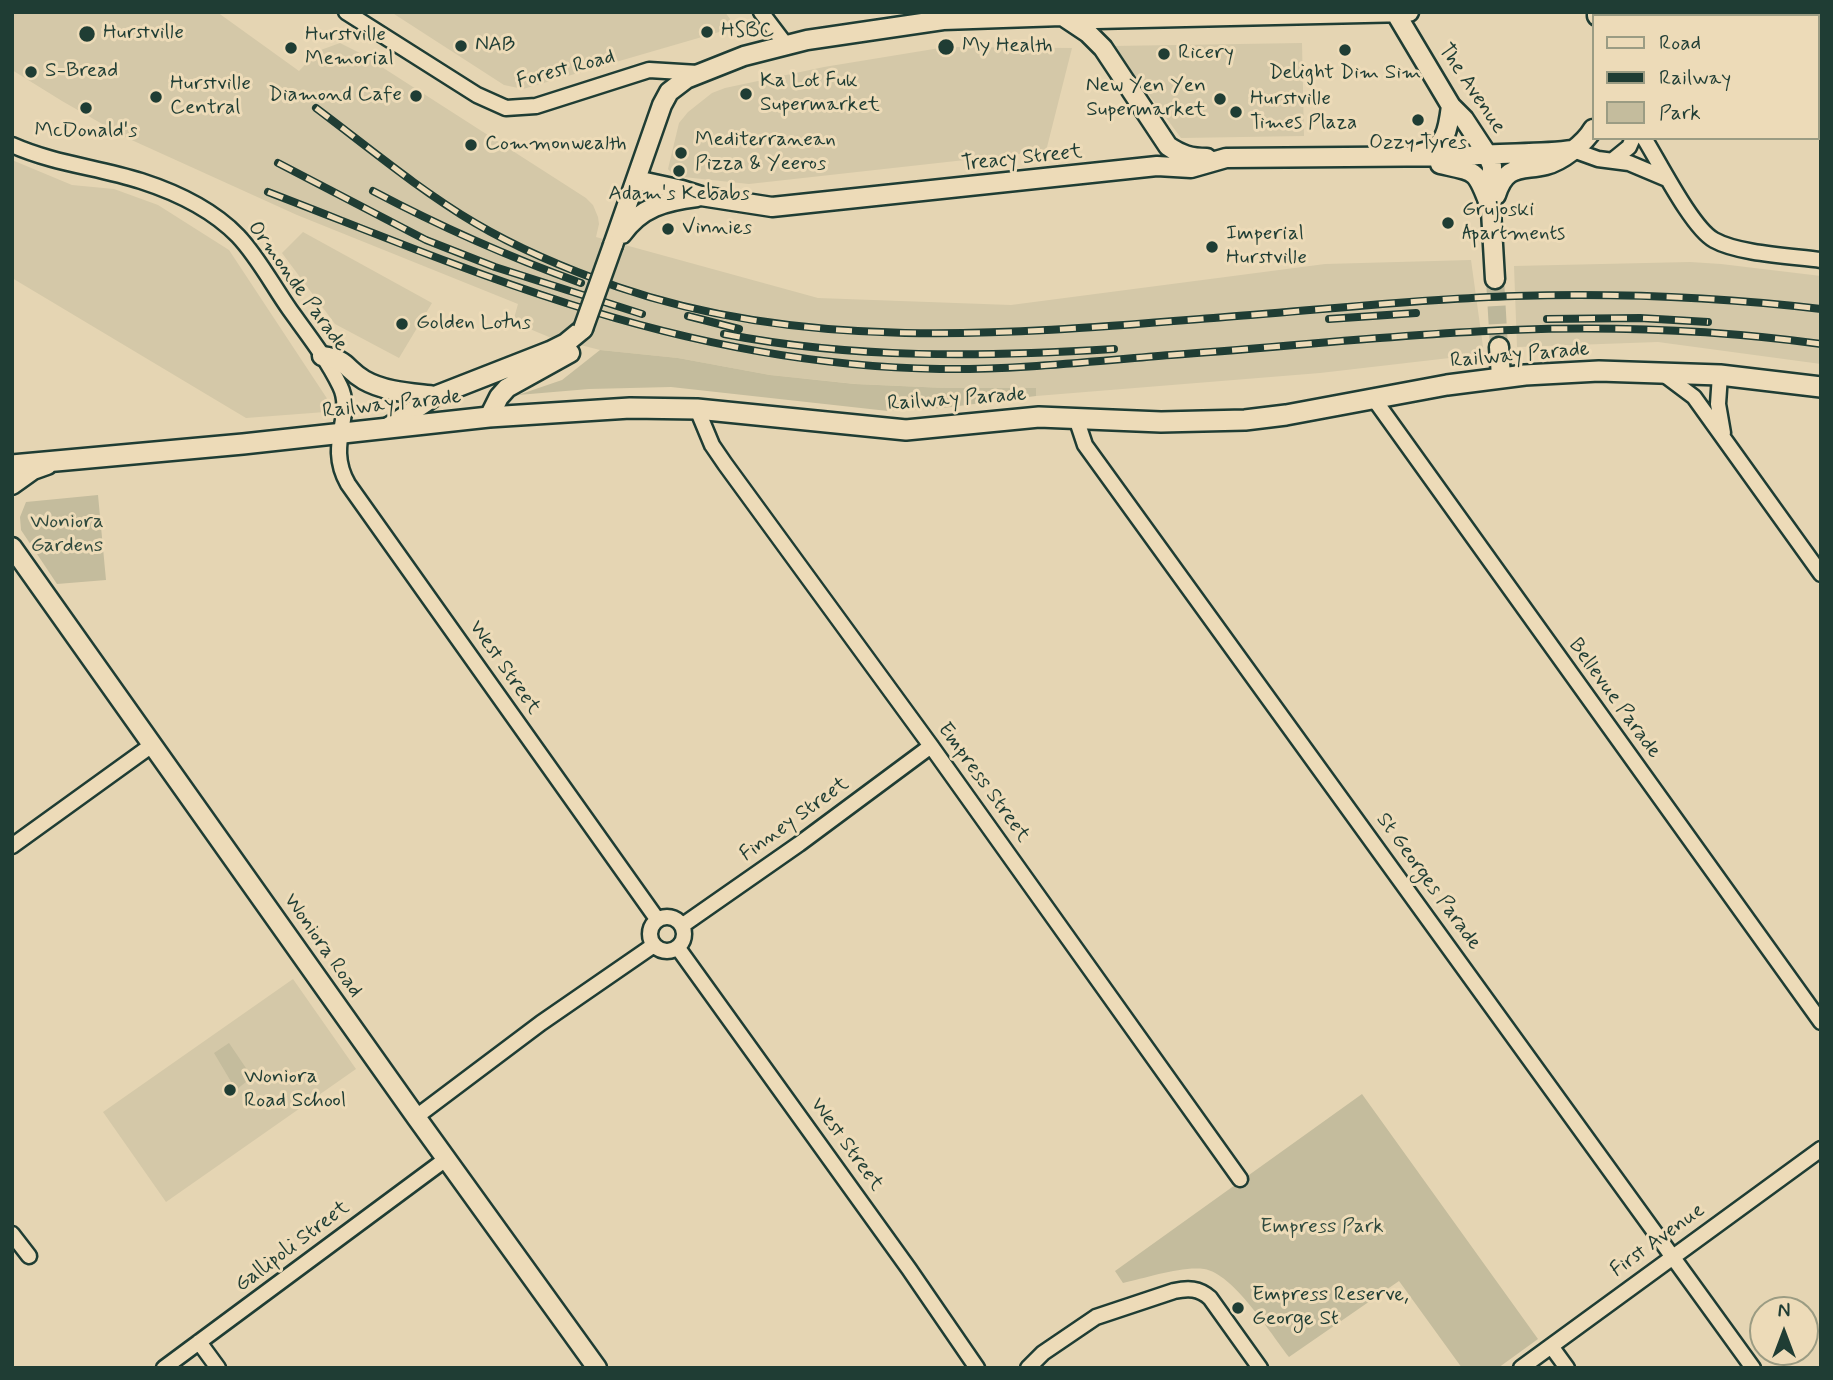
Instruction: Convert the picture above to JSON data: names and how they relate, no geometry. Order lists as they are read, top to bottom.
{
  "streets": {
    "main road": ["Railway Parade"],
    "street": [
      "Forest Road",
      "The Avenue",
      "Treacy Street",
      "Ormonde Parade",
      "West Street",
      "Bellevue Parade",
      "Empress Street",
      "Finney Street",
      "St Georges Parade",
      "Woniora Road",
      "First Avenue",
      "Gallipoli Street"
    ]
  },
  "crossings": [
    ["Forest Road", "The Avenue"],
    ["Forest Road", "Treacy Street"],
    ["The Avenue", "Treacy Street"],
    ["Ormonde Parade", "Railway Parade"],
    ["Ormonde Parade", "West Street"],
    ["Railway Parade", "West Street"],
    ["Railway Parade", "Bellevue Parade"],
    ["Railway Parade", "Empress Street"],
    ["Railway Parade", "St Georges Parade"],
    ["West Street", "Finney Street"],
    ["Empress Street", "Finney Street"],
    ["St Georges Parade", "First Avenue"],
    ["Woniora Road", "Gallipoli Street"]
  ],
  "parks": ["Woniora Gardens", "Empress Park"],
  "places": [
    "HSBC",
    "Hurstville",
    "NAB",
    "My Health",
    "Hurstville Memorial",
    "Delight Dim Sim",
    "Ricery",
    "S-Bread",
    "Ka Lot Fuk Supermarket",
    "Diamond Cafe",
    "Hurstville Central",
    "New Yen Yen Supermarket",
    "McDonald's",
    "Hurstville Times Plaza",
    "Ozzy Tyres",
    "Commonwealth",
    "Mediterranean Pizza & Yeeros",
    "Adam's Kebabs",
    "Grujoski Apartments",
    "Vinnies",
    "Imperial Hurstville",
    "Golden Lotus",
    "Woniora Road School",
    "Empress Reserve, George St"
  ],
  "legend": ["Road", "Railway", "Park"],
  "north": "top"
}
